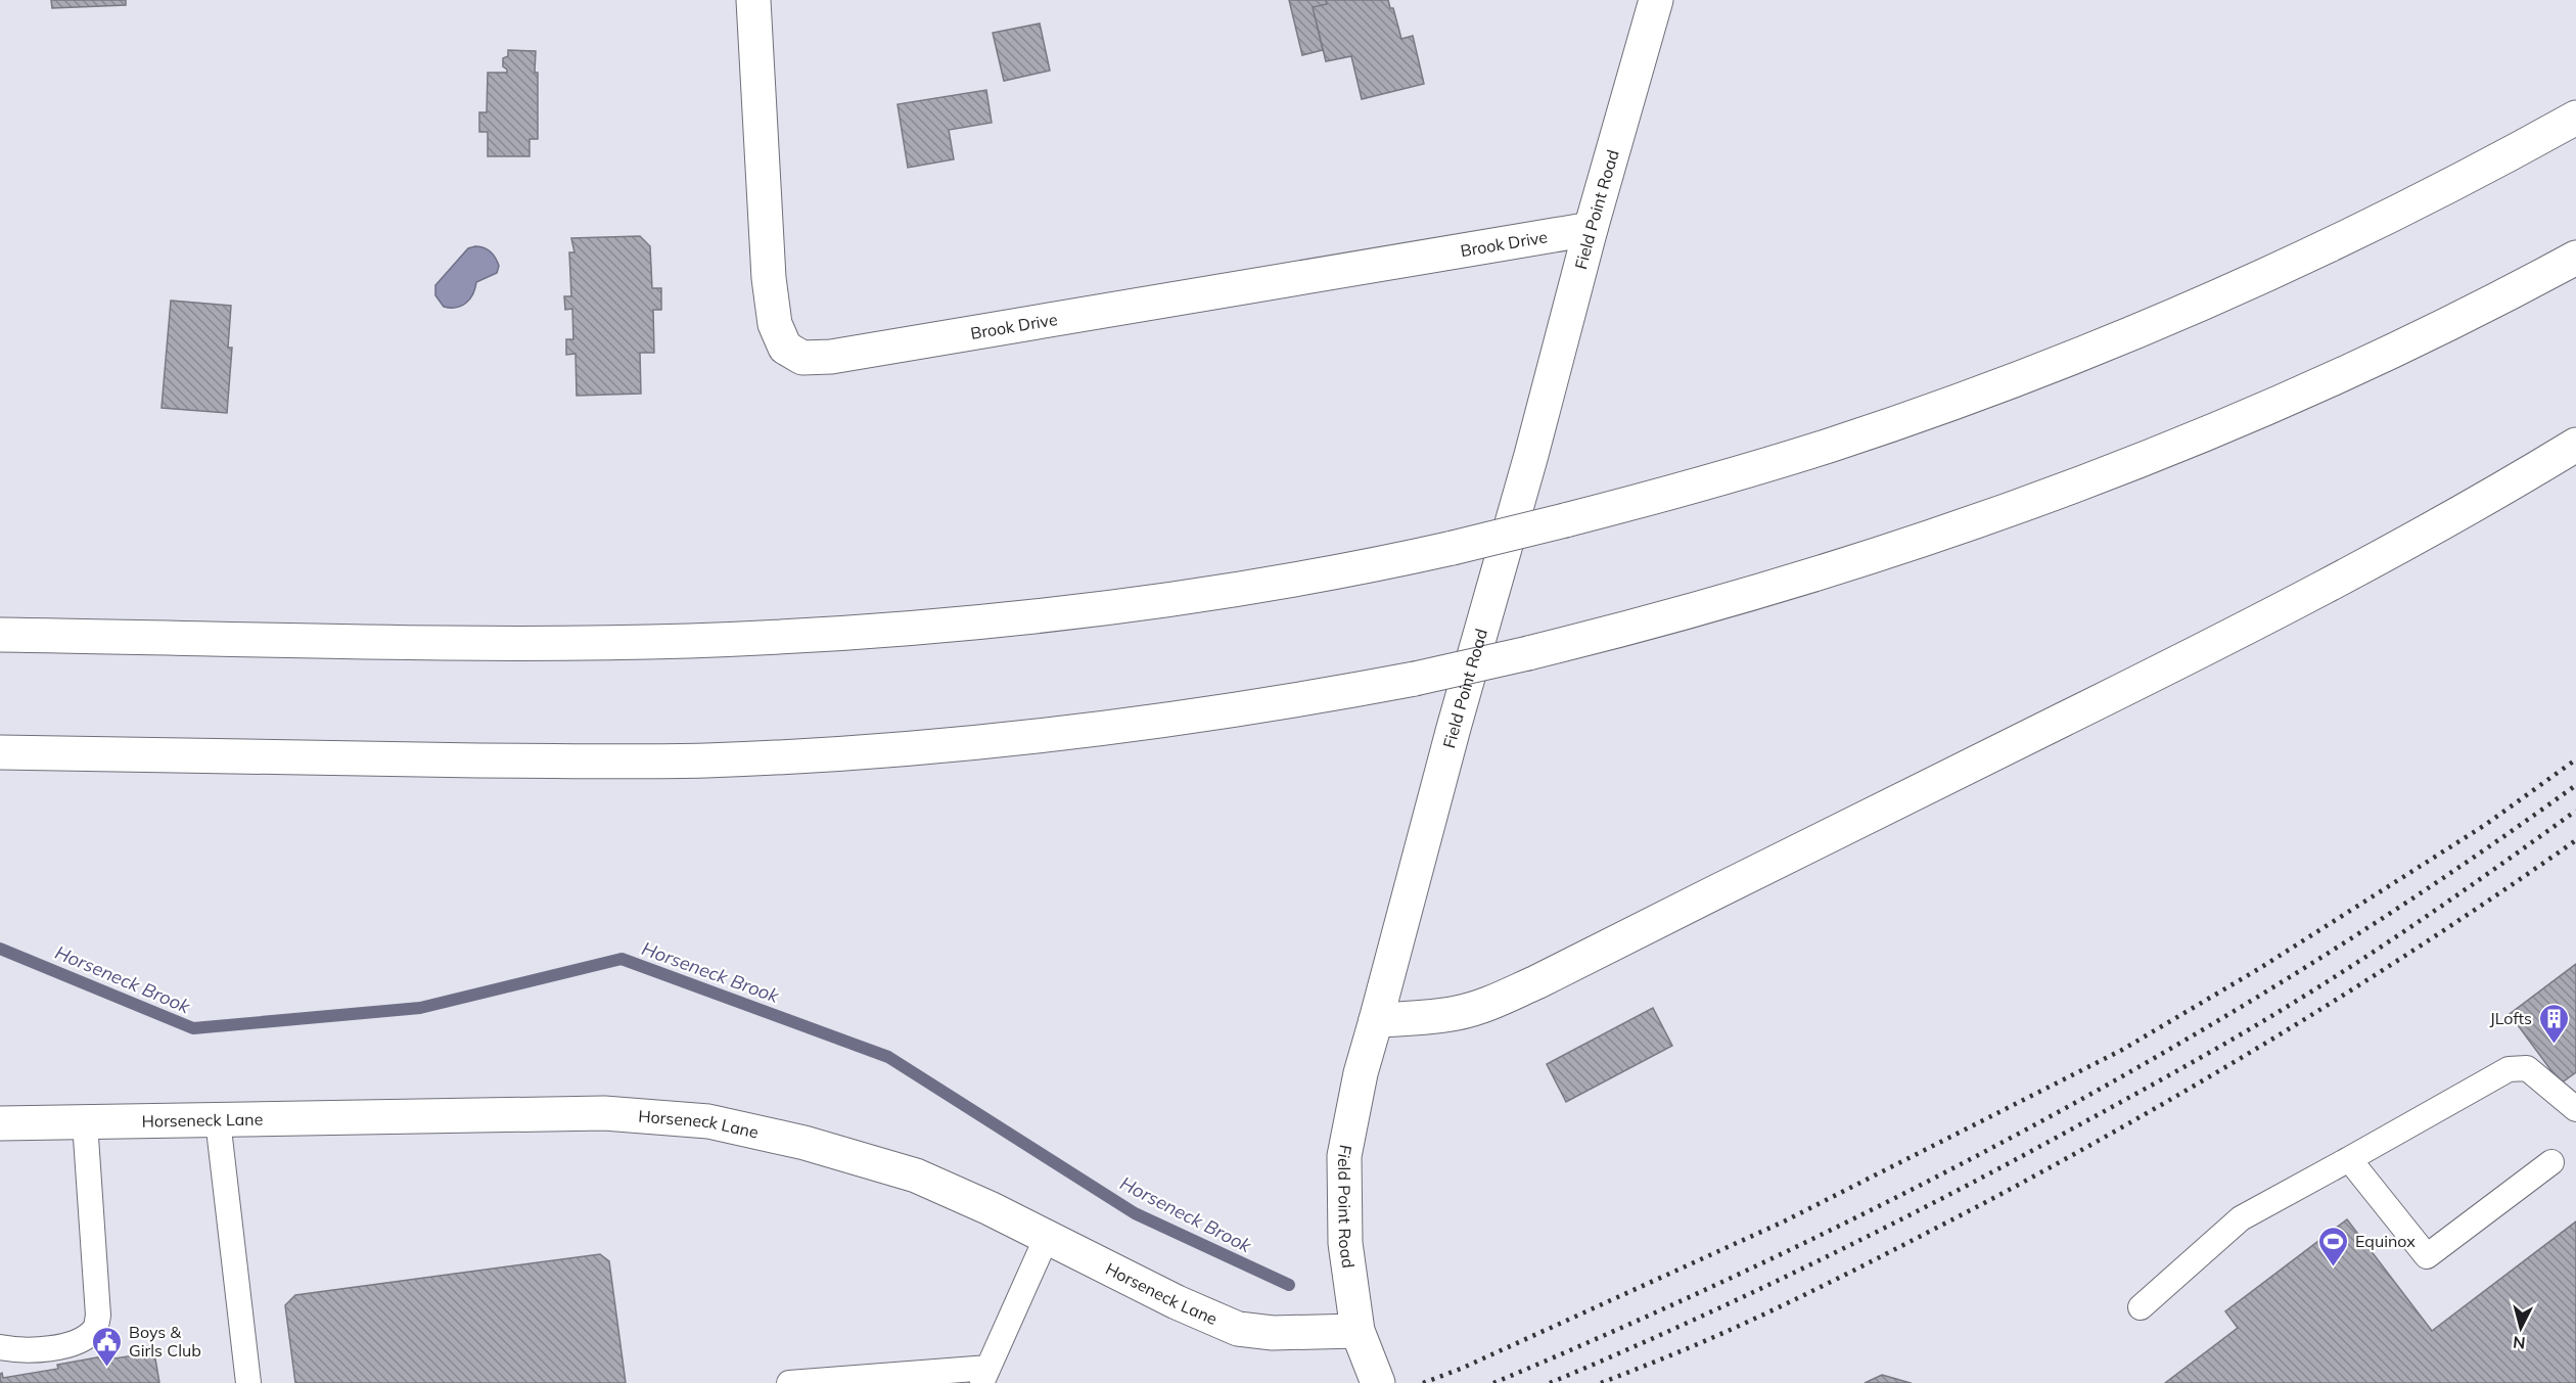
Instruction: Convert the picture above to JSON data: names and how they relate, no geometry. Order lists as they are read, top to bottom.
{
  "streets": {
    "main road": ["Field Point Road", "Brook Drive", "Horseneck Lane"]
  },
  "crossings": [
    ["Field Point Road", "Brook Drive"],
    ["Field Point Road", "Horseneck Lane"]
  ],
  "water": ["Horseneck Brook"],
  "places": {
    "building": ["JLofts"],
    "sports": ["Equinox"],
    "public building": ["Boys & Girls Club"]
  },
  "north": "bottom"
}
